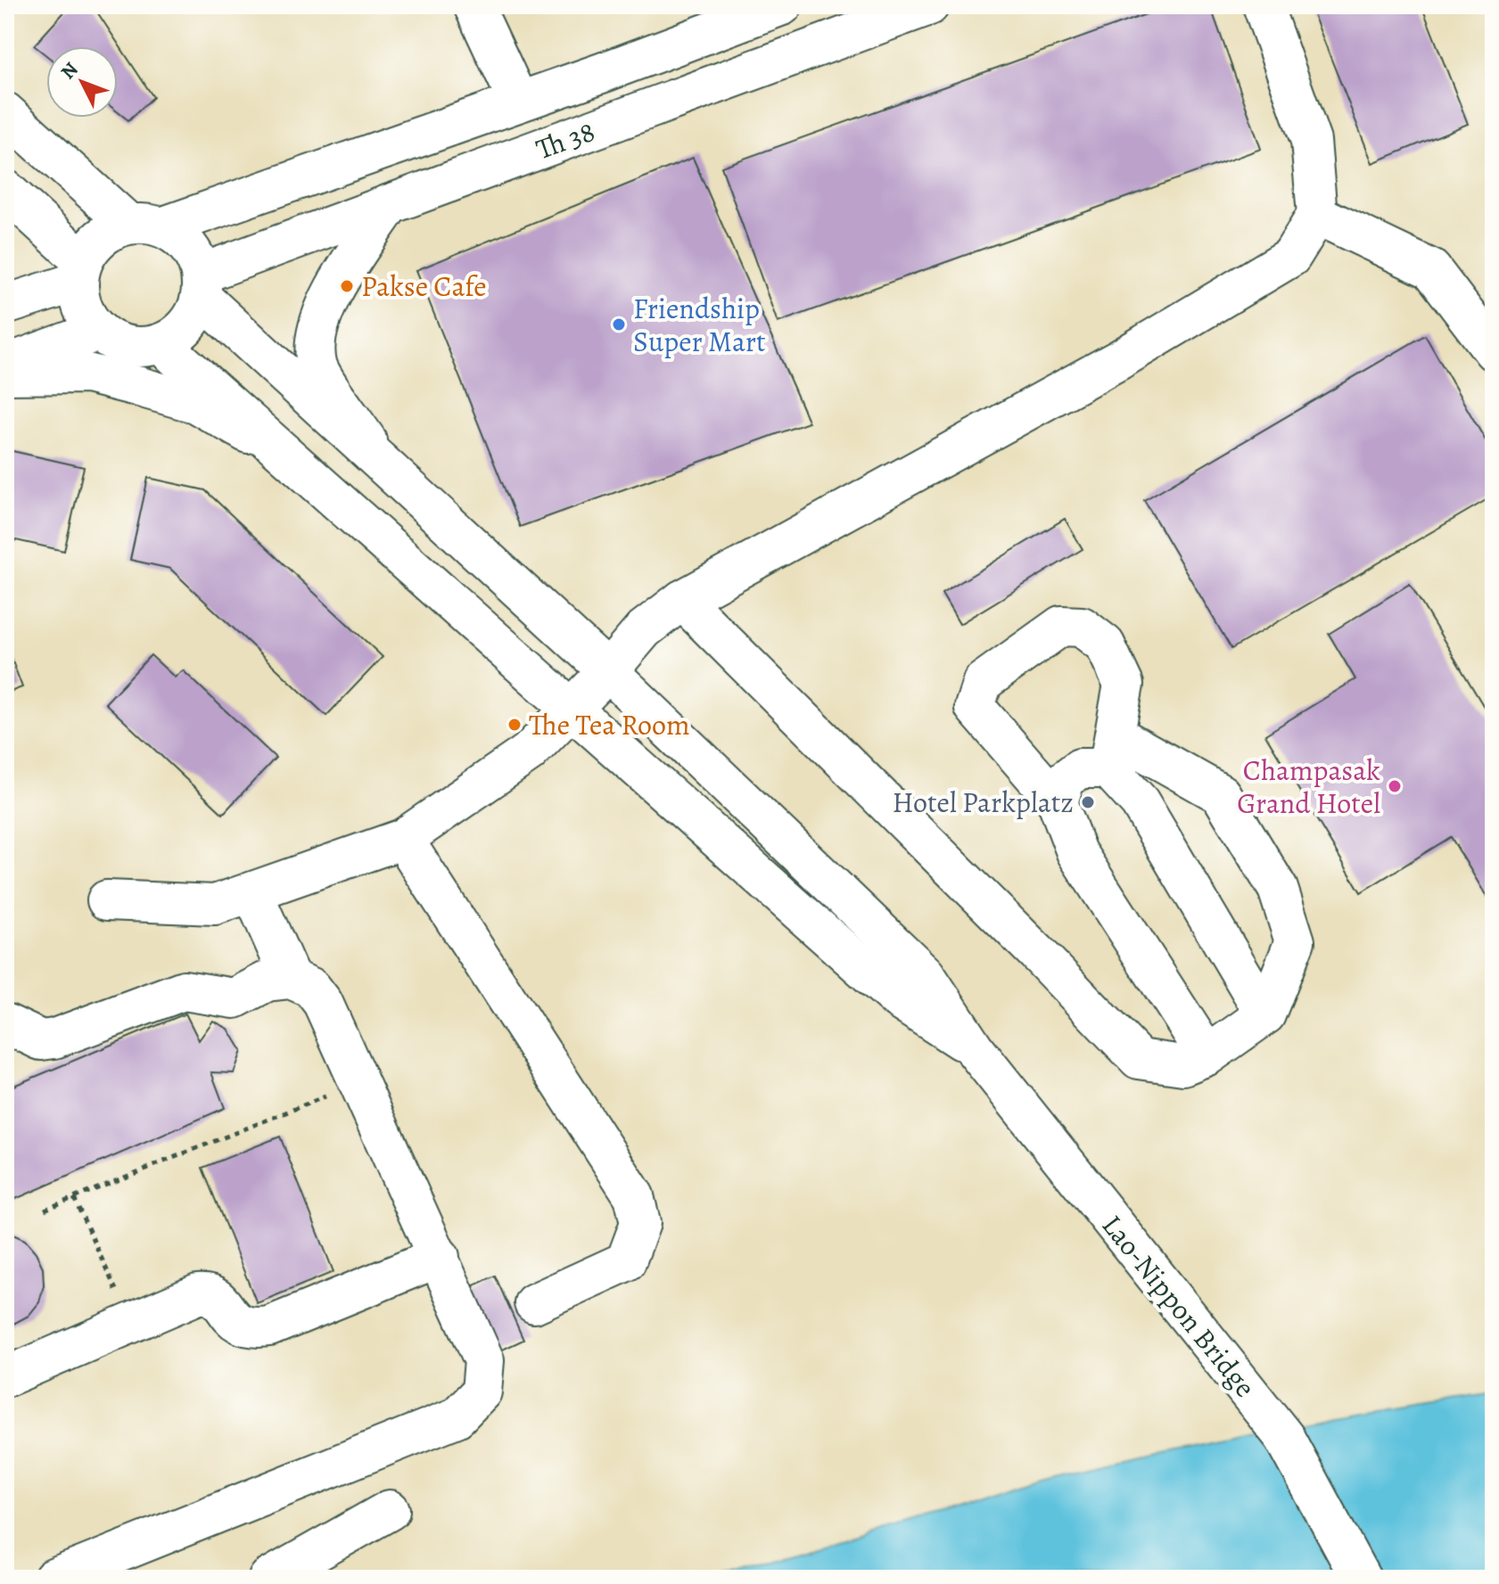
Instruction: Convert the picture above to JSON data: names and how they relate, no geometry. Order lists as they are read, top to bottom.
{
  "streets": {
    "main road": ["Th 38", "Lao-Nippon Bridge"]
  },
  "places": [
    "Pakse Cafe",
    "Friendship Super Mart",
    "The Tea Room",
    "Champasak Grand Hotel",
    "Hotel Parkplatz"
  ],
  "north": "top left"
}
